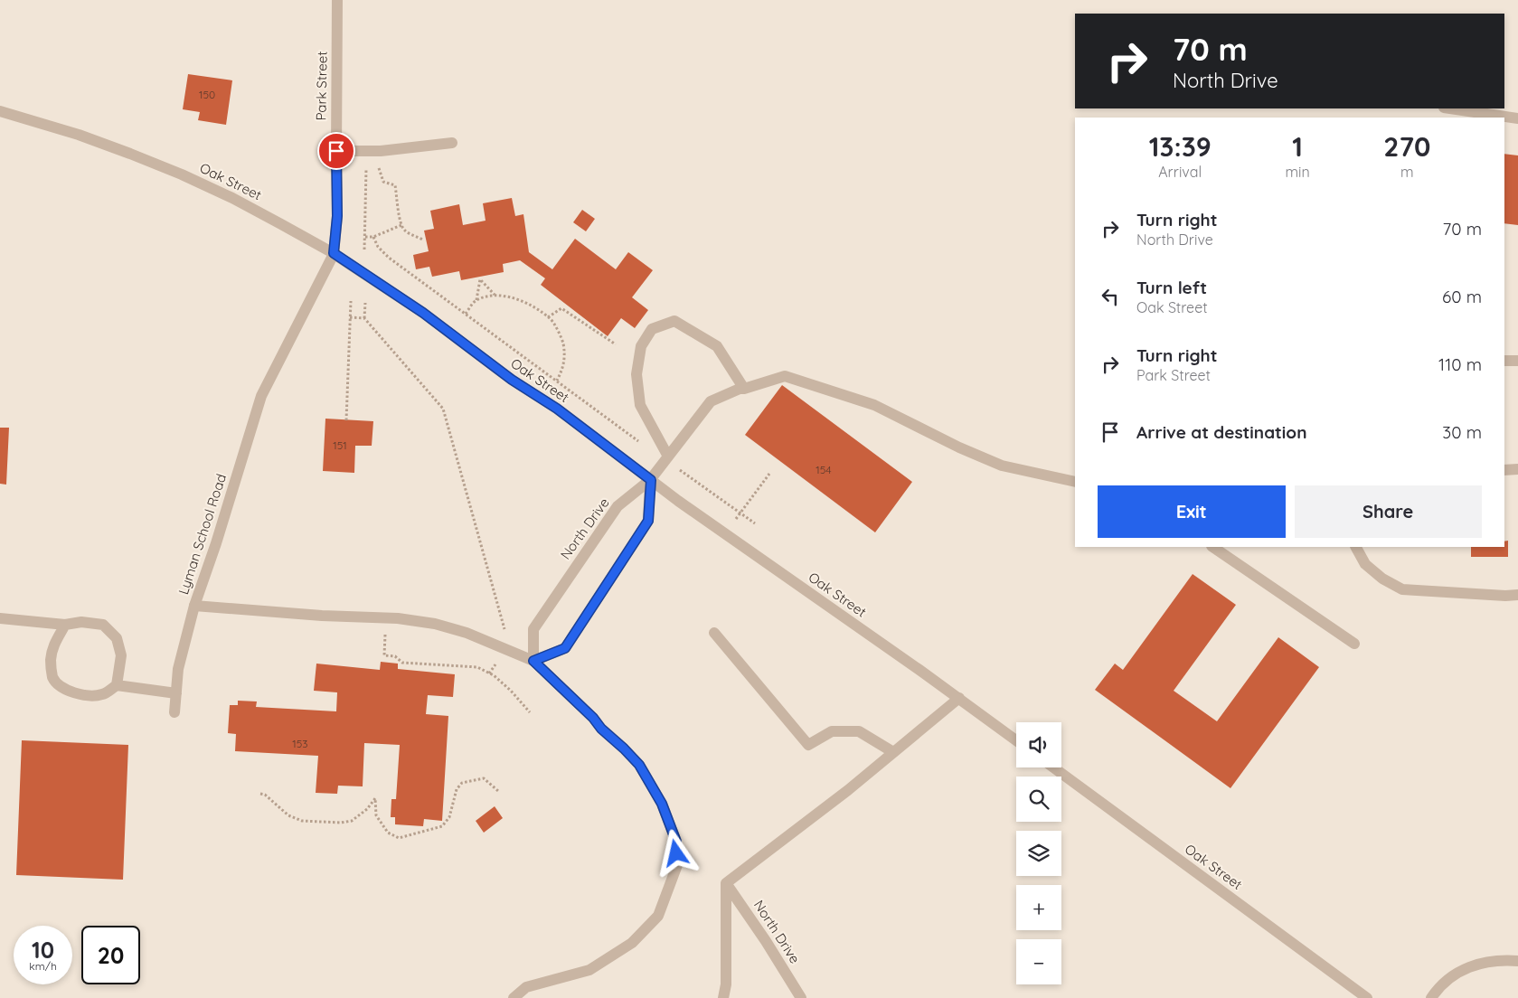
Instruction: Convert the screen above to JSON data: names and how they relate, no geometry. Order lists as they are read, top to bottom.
{
  "streets": {
    "street": [
      "Park Street",
      "Oak Street",
      "North Drive",
      "Lyman School Road"
    ]
  },
  "crossings": [
    ["Park Street", "Oak Street"],
    ["Park Street", "Lyman School Road"],
    ["Oak Street", "North Drive"],
    ["Oak Street", "Lyman School Road"],
    ["North Drive", "Lyman School Road"]
  ],
  "house_numbers": [
    "150",
    "151",
    "154",
    "153"
  ],
  "page": {
    "turn": ["70 m", "North Drive"],
    "eta": [
      "13:39",
      "Arrival",
      "1",
      "min",
      "270",
      "m"
    ],
    "list": [
      {
        "name": "Turn right",
        "note": "North Drive",
        "value": "70 m"
      },
      {
        "name": "Turn left",
        "note": "Oak Street",
        "value": "60 m"
      },
      {
        "name": "Turn right",
        "note": "Park Street",
        "value": "110 m"
      },
      {
        "name": "Arrive at destination",
        "value": "30 m"
      }
    ],
    "buttons": ["Exit", "Share"],
    "map_buttons": ["+", "−"],
    "speed": "10 km/h",
    "limit": "20"
  }
}
